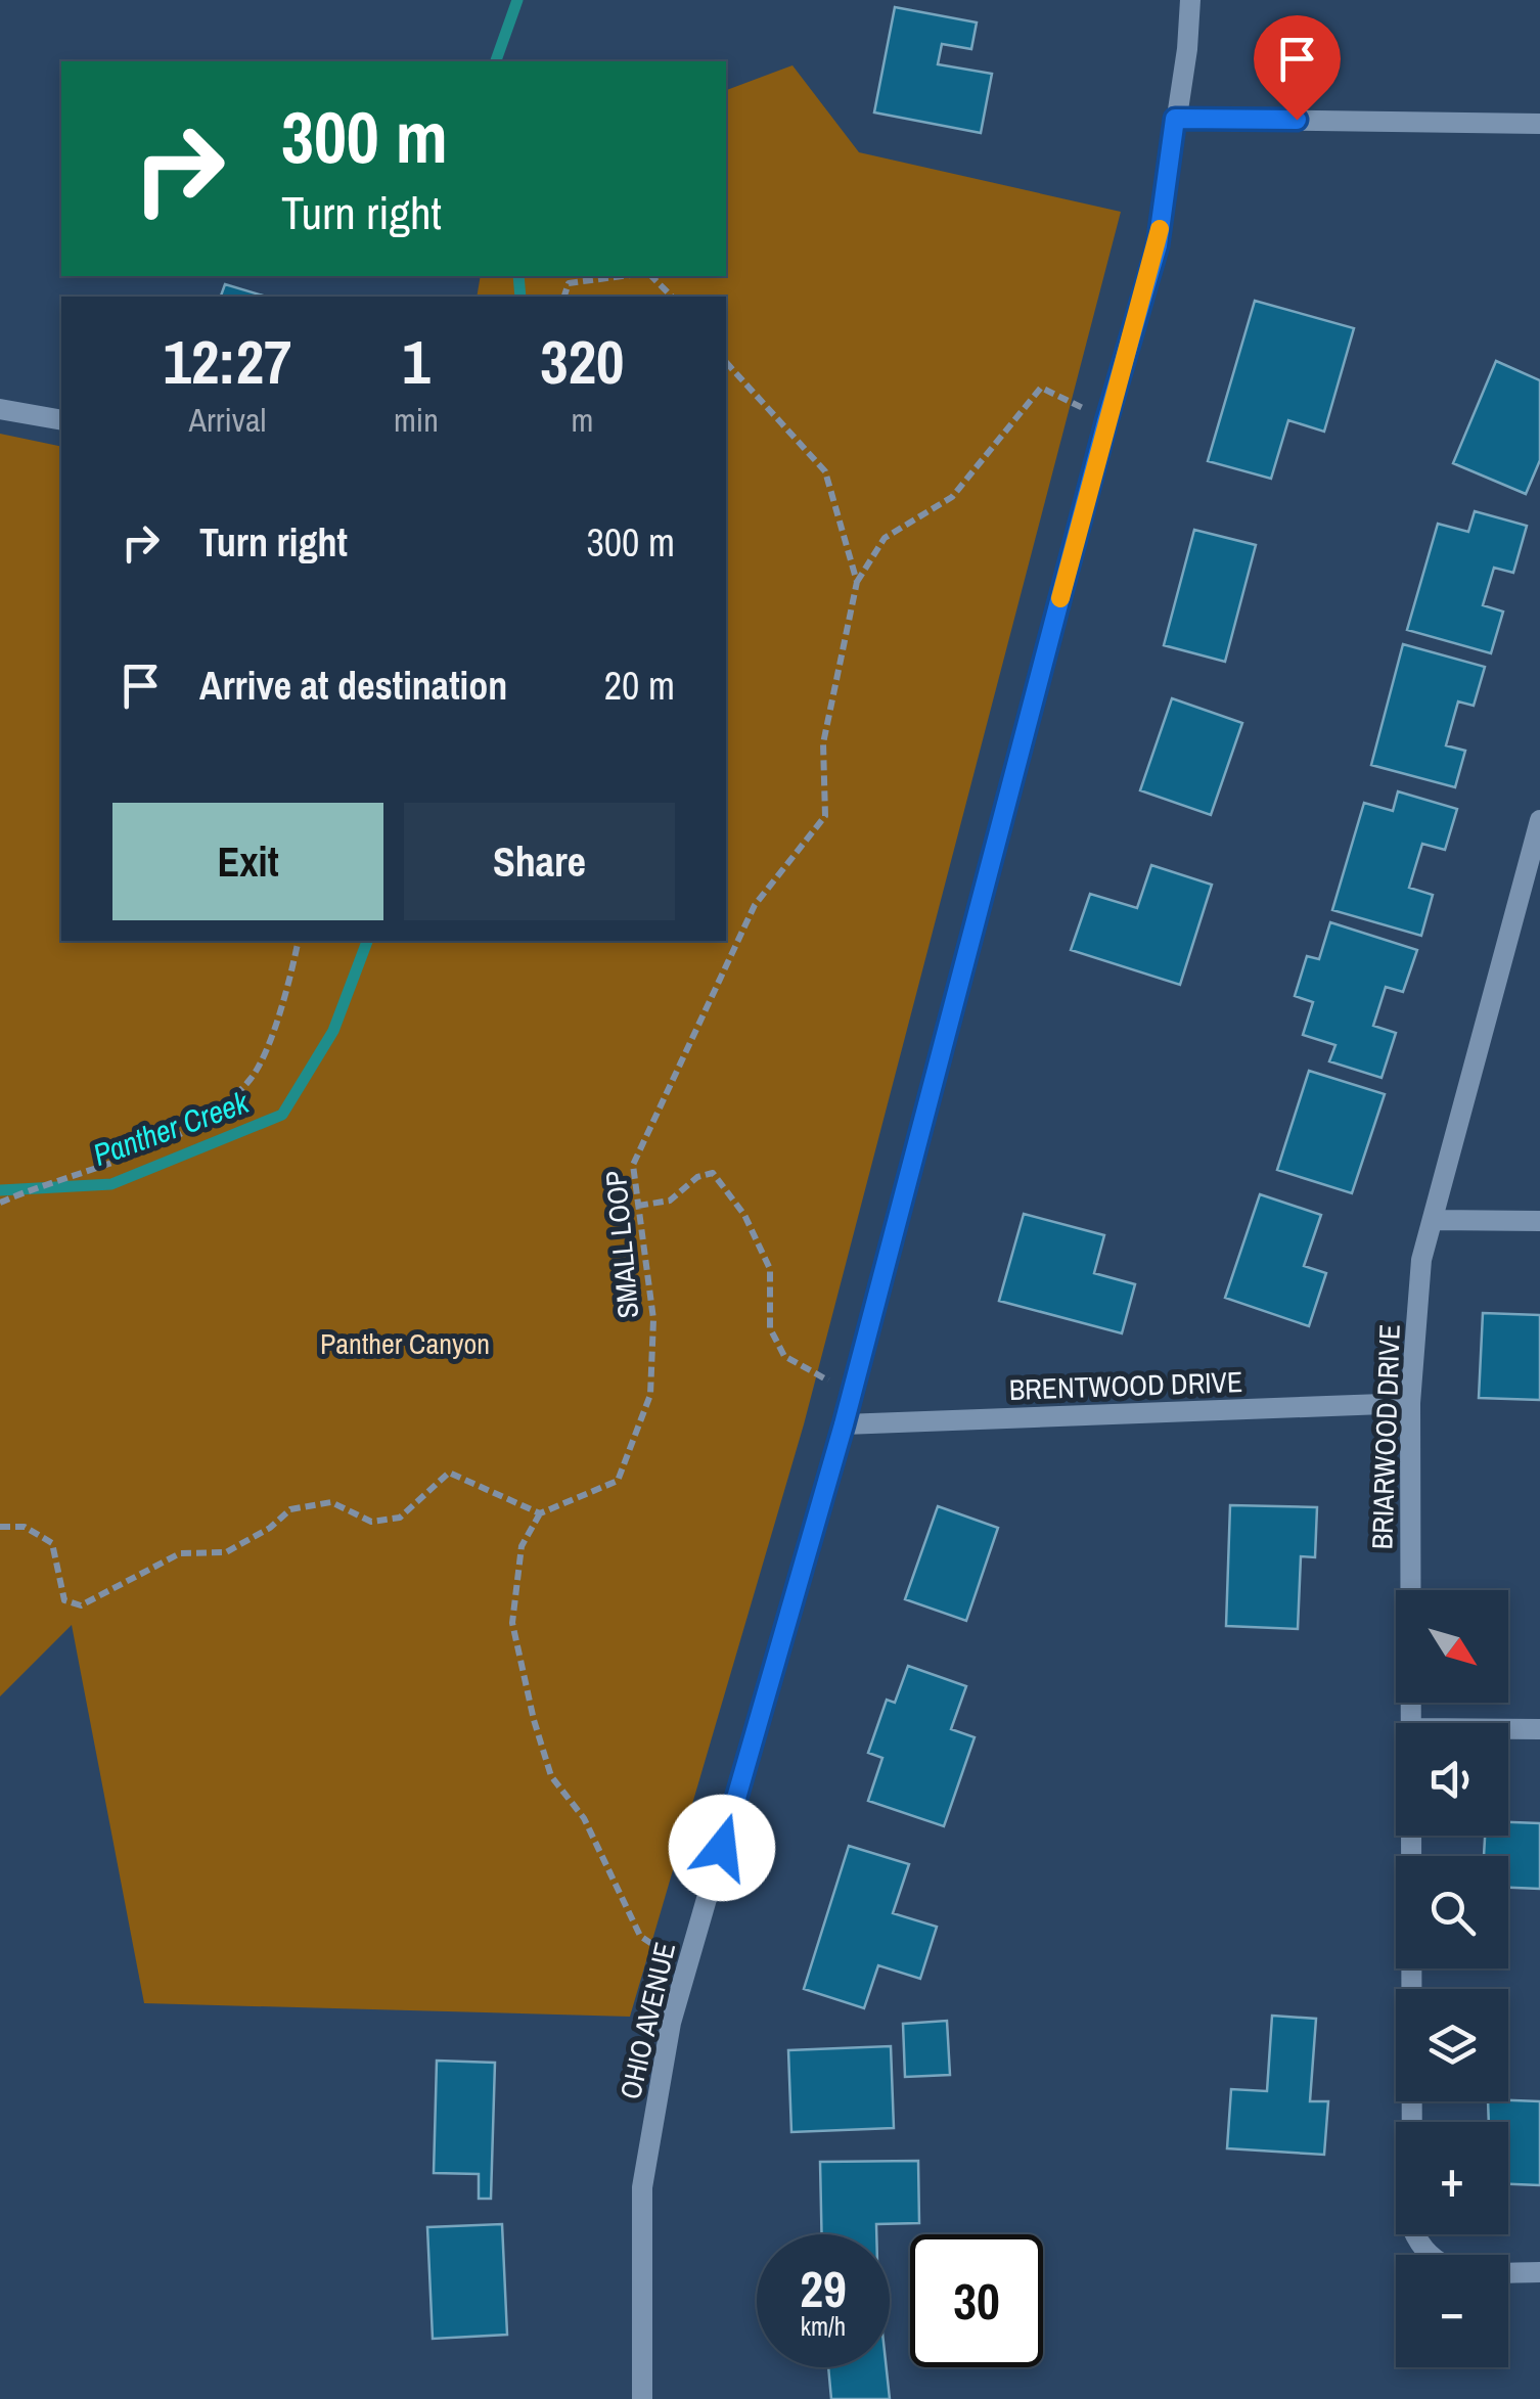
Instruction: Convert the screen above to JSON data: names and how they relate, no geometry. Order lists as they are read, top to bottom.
{
  "streets": {
    "street": ["BRENTWOOD DRIVE", "BRIARWOOD DRIVE", "OHIO AVENUE"],
    "path": ["SMALL LOOP"]
  },
  "crossings": [
    ["BRENTWOOD DRIVE", "BRIARWOOD DRIVE"],
    ["BRENTWOOD DRIVE", "OHIO AVENUE"]
  ],
  "water": ["Panther Creek"],
  "parks": ["Panther Canyon"],
  "north": "bottom right",
  "page": {
    "turn": ["300 m", "Turn right"],
    "eta": [
      "12:27",
      "Arrival",
      "1",
      "min",
      "320",
      "m"
    ],
    "list": [
      {
        "name": "Turn right",
        "value": "300 m"
      },
      {
        "name": "Arrive at destination",
        "value": "20 m"
      }
    ],
    "buttons": ["Exit", "Share"],
    "map_buttons": ["+", "−"],
    "speed": "29 km/h",
    "limit": "30"
  }
}
